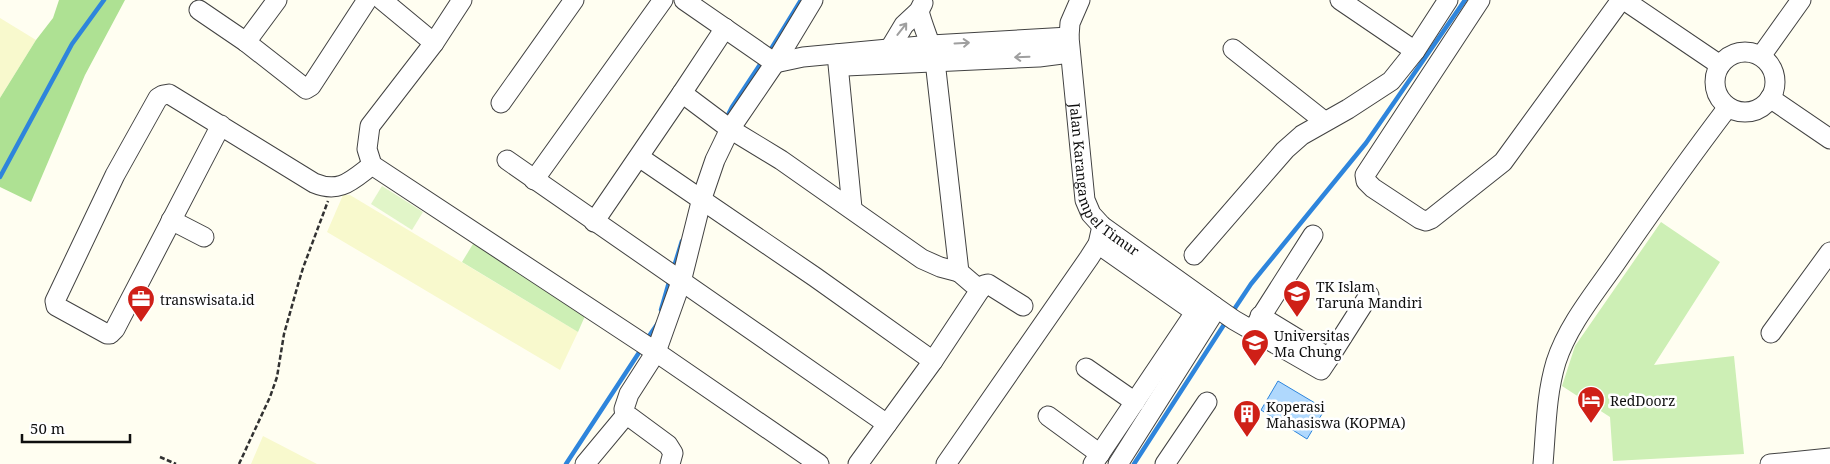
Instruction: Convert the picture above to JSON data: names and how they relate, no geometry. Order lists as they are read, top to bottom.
{
  "streets": {
    "street": ["Jalan Karangampel Timur"]
  },
  "places": {
    "school or university": ["TK Islam Taruna Mandiri", "Universitas Ma Chung"],
    "office": ["transwisata.id"],
    "hotel": ["RedDoorz"],
    "building": ["Koperasi Mahasiswa (KOPMA)"]
  },
  "scale_bar": "50 m"
}
